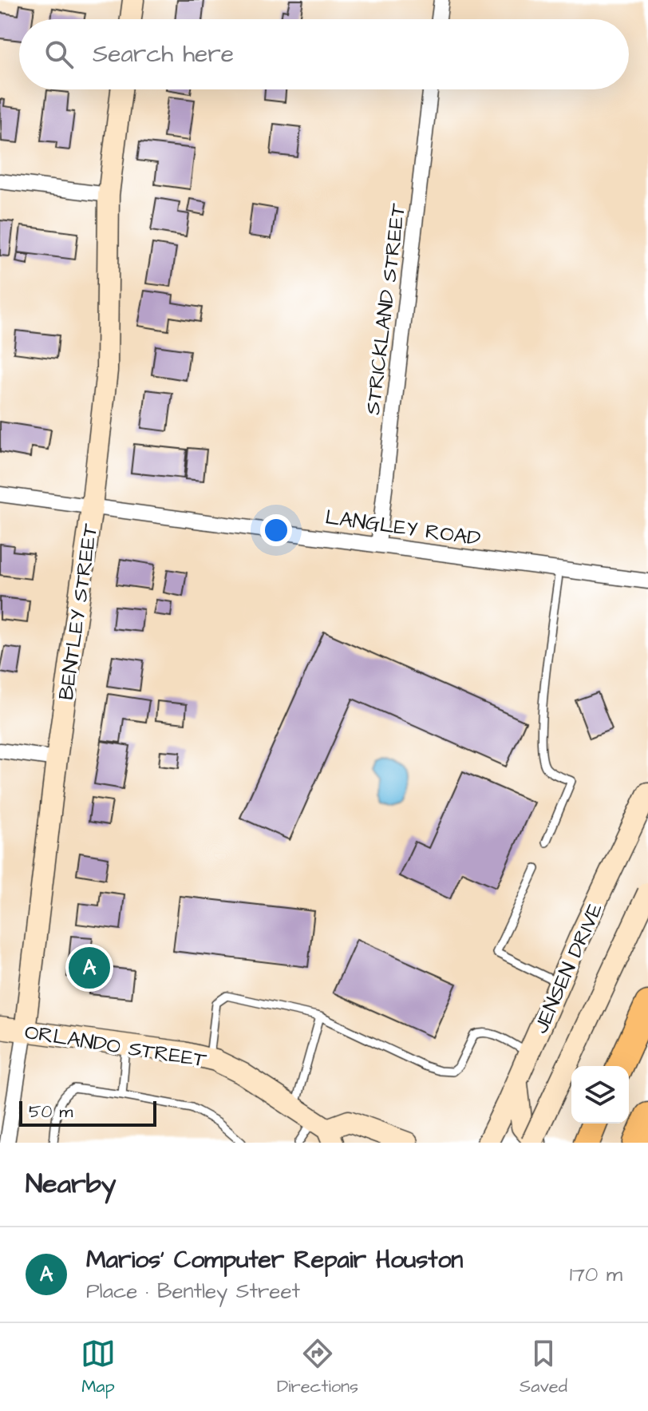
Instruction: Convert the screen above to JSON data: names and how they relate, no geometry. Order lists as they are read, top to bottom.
{
  "streets": {
    "street": [
      "STRICKLAND STREET",
      "LANGLEY ROAD",
      "BENTLEY STREET",
      "JENSEN DRIVE",
      "ORLANDO STREET"
    ]
  },
  "crossings": [
    ["STRICKLAND STREET", "LANGLEY ROAD"],
    ["LANGLEY ROAD", "BENTLEY STREET"],
    ["BENTLEY STREET", "ORLANDO STREET"]
  ],
  "scale_bar": "50 m",
  "page": {
    "search": "Search here",
    "pins": "A",
    "scale": "50 m",
    "heading": "Nearby",
    "list": [
      {
        "mark": "A",
        "name": "Marios' Computer Repair Houston",
        "note": "Place · Bentley Street",
        "value": "170 m"
      }
    ],
    "nav": ["Map", "Directions", "Saved"]
  }
}
